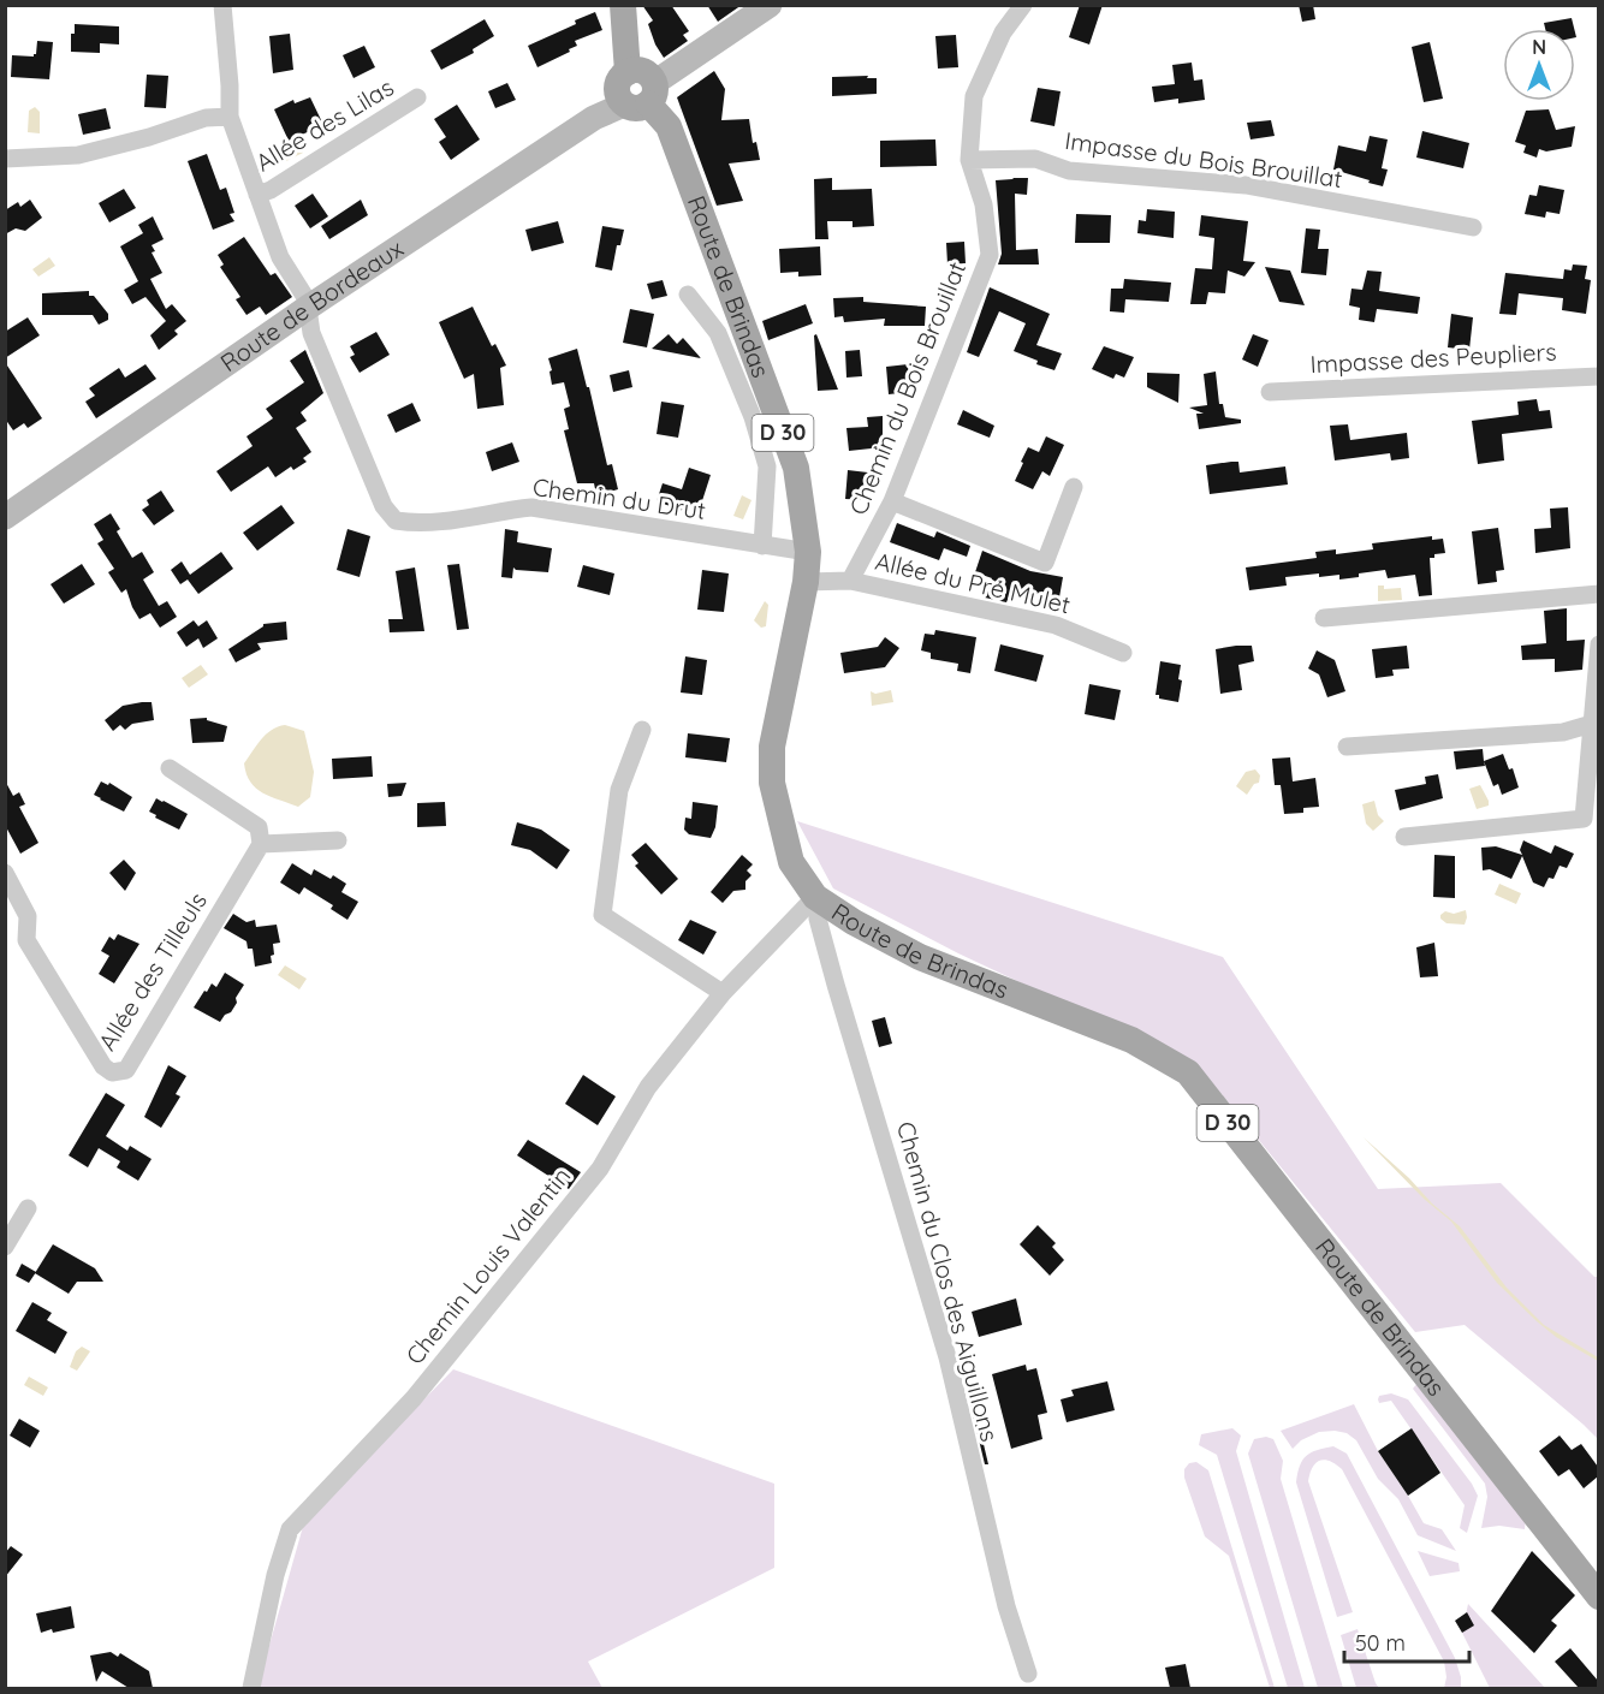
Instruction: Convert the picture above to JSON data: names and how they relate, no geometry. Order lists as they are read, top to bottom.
{
  "streets": {
    "main road": ["Route de Brindas", "Route de Bordeaux", "D 30"],
    "street": [
      "Allée des Lilas",
      "Impasse du Bois Brouillat",
      "Impasse des Peupliers",
      "Chemin du Bois Brouillat",
      "Chemin du Drut",
      "Allée du Pré Mulet",
      "Allée des Tilleuls",
      "Chemin Louis Valentin",
      "Chemin du Clos des Aiguillons"
    ]
  },
  "crossings": [
    ["Impasse du Bois Brouillat", "Chemin du Bois Brouillat"],
    ["Route de Brindas", "Route de Bordeaux"],
    ["Route de Brindas", "Chemin du Drut"],
    ["Route de Brindas", "Chemin Louis Valentin"],
    ["Route de Brindas", "Chemin du Clos des Aiguillons"],
    ["Route de Bordeaux", "Chemin du Drut"],
    ["Chemin du Bois Brouillat", "Allée du Pré Mulet"],
    ["Chemin Louis Valentin", "Chemin du Clos des Aiguillons"]
  ],
  "scale_bar": "50 m",
  "north": "top"
}
